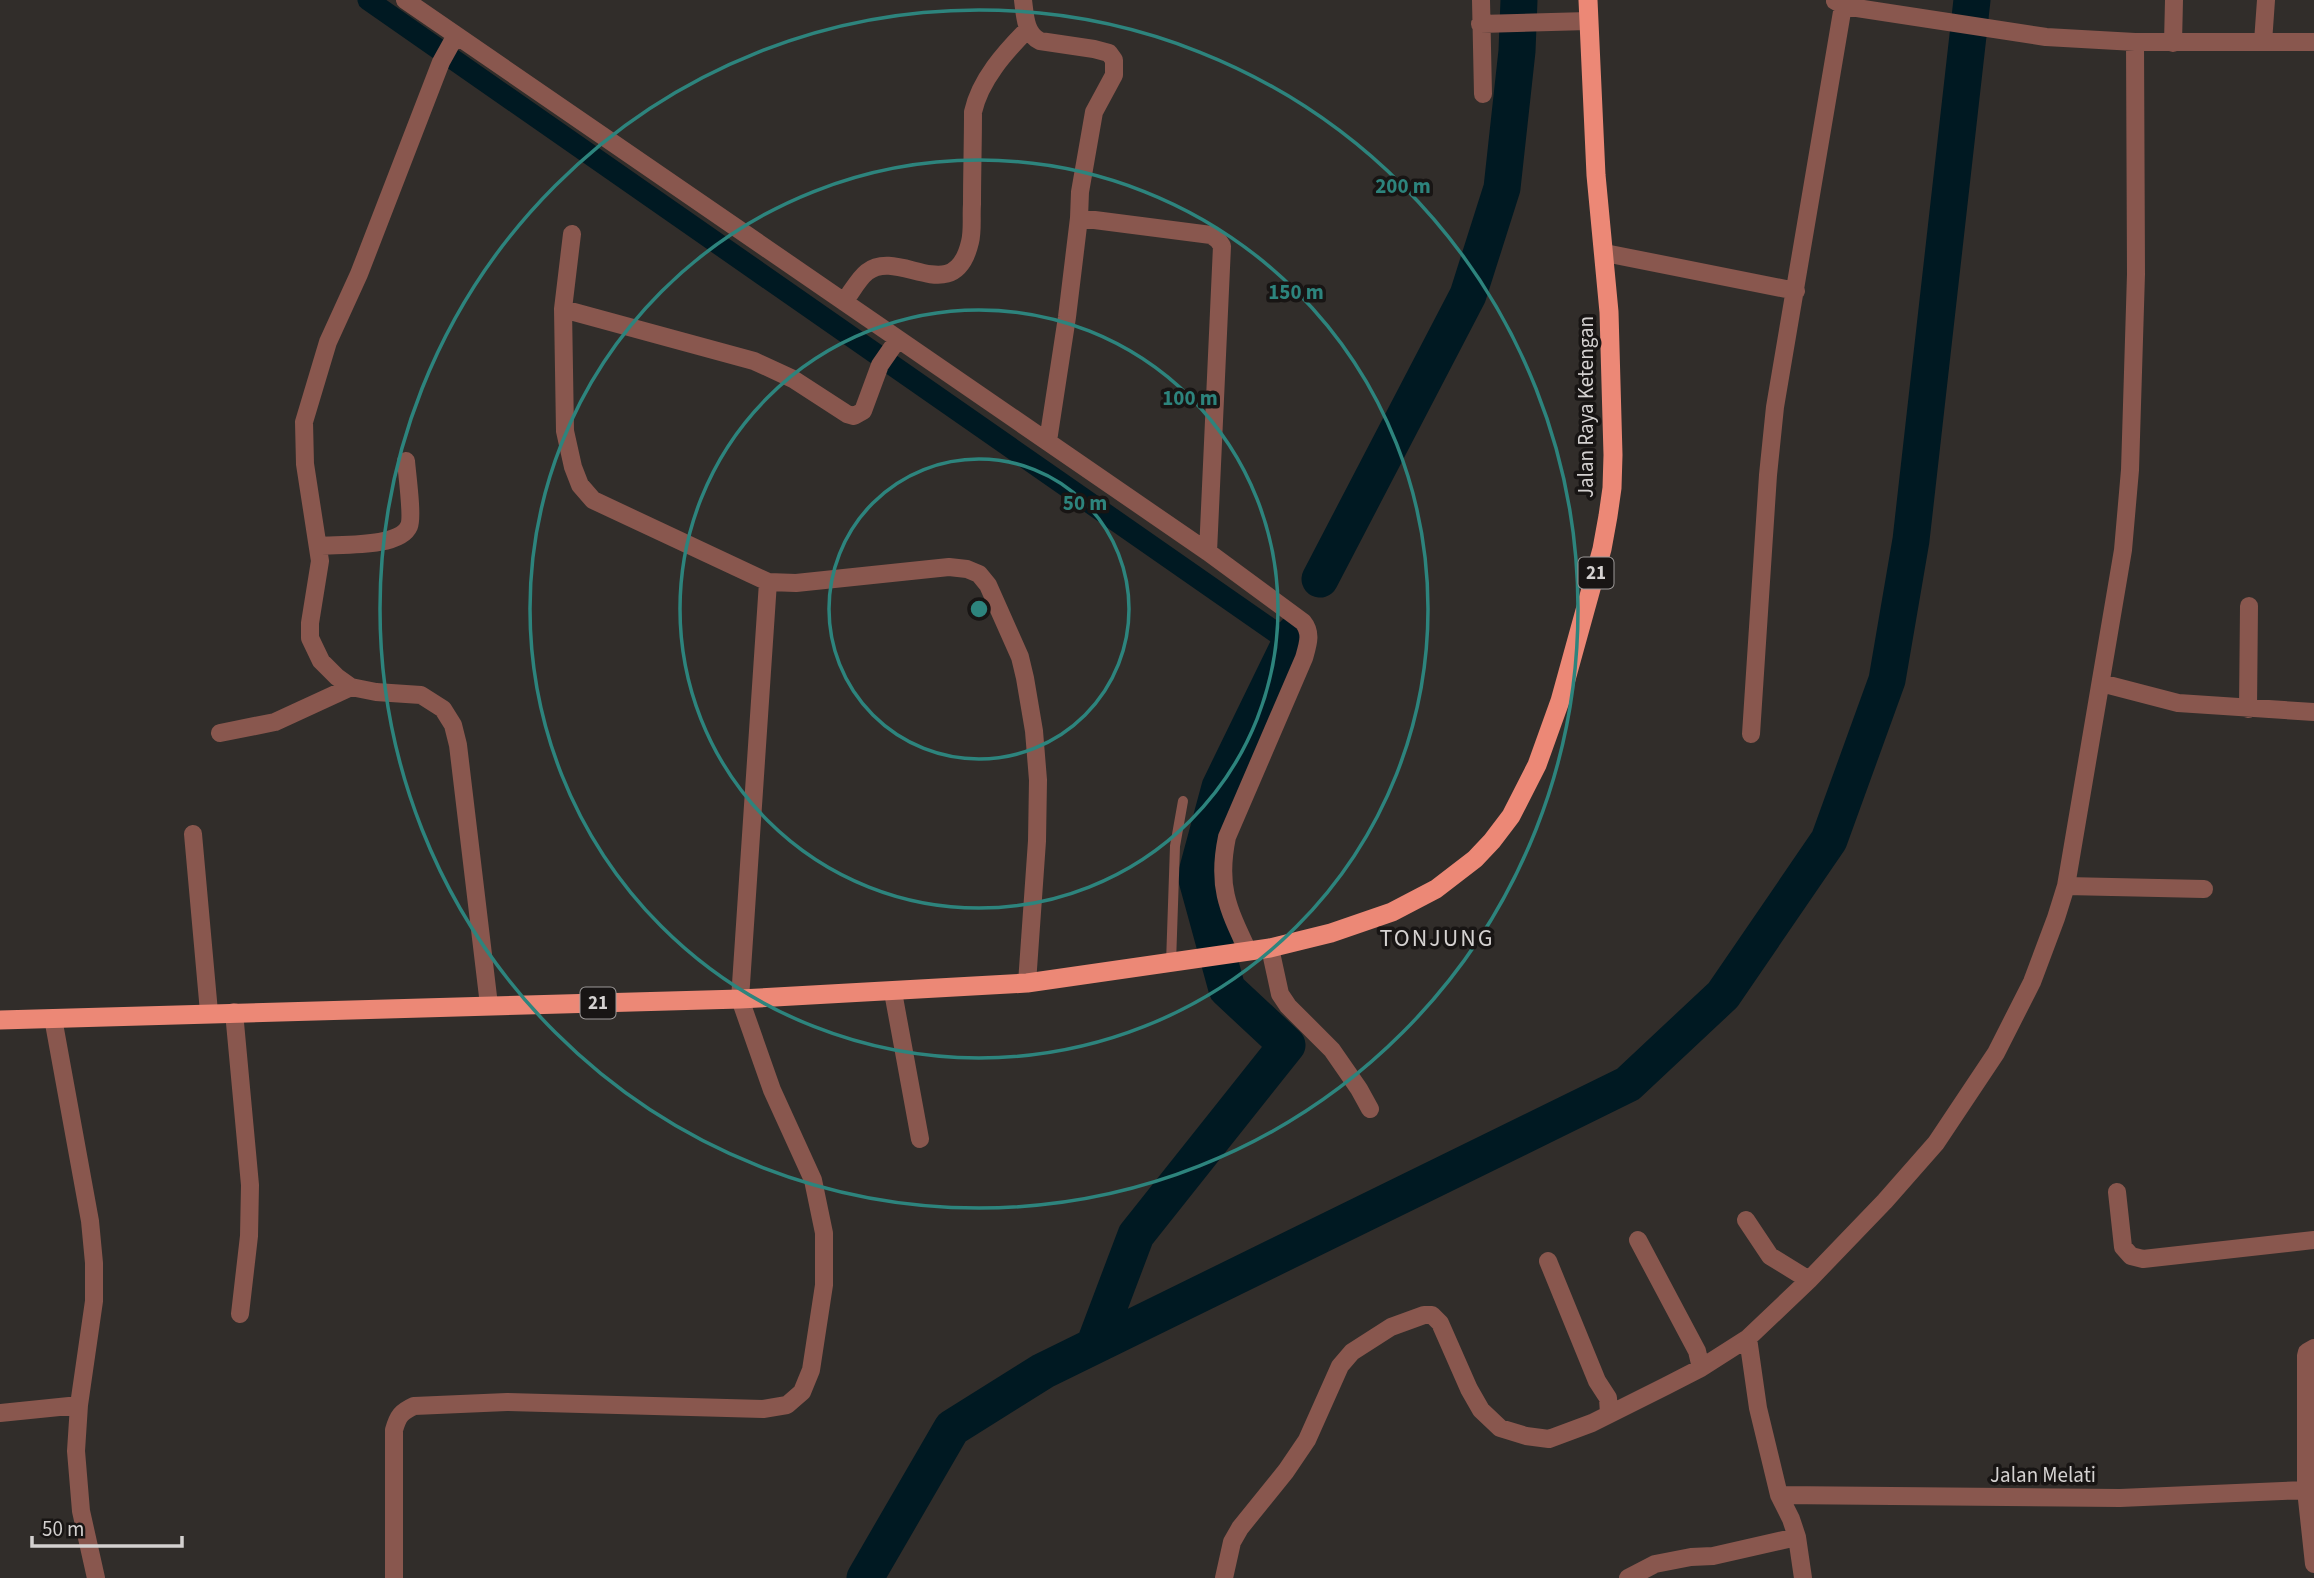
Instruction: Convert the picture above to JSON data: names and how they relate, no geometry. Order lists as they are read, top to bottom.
{
  "streets": {
    "highway": ["Jalan Raya Ketengan", "21"],
    "street": ["Jalan Melati"]
  },
  "crossings": [
    ["Jalan Raya Ketengan", "21"]
  ],
  "districts": ["TONJUNG"],
  "scale_bar": "50 m",
  "rings": [
    "200 m",
    "150 m",
    "100 m",
    "50 m"
  ]
}
